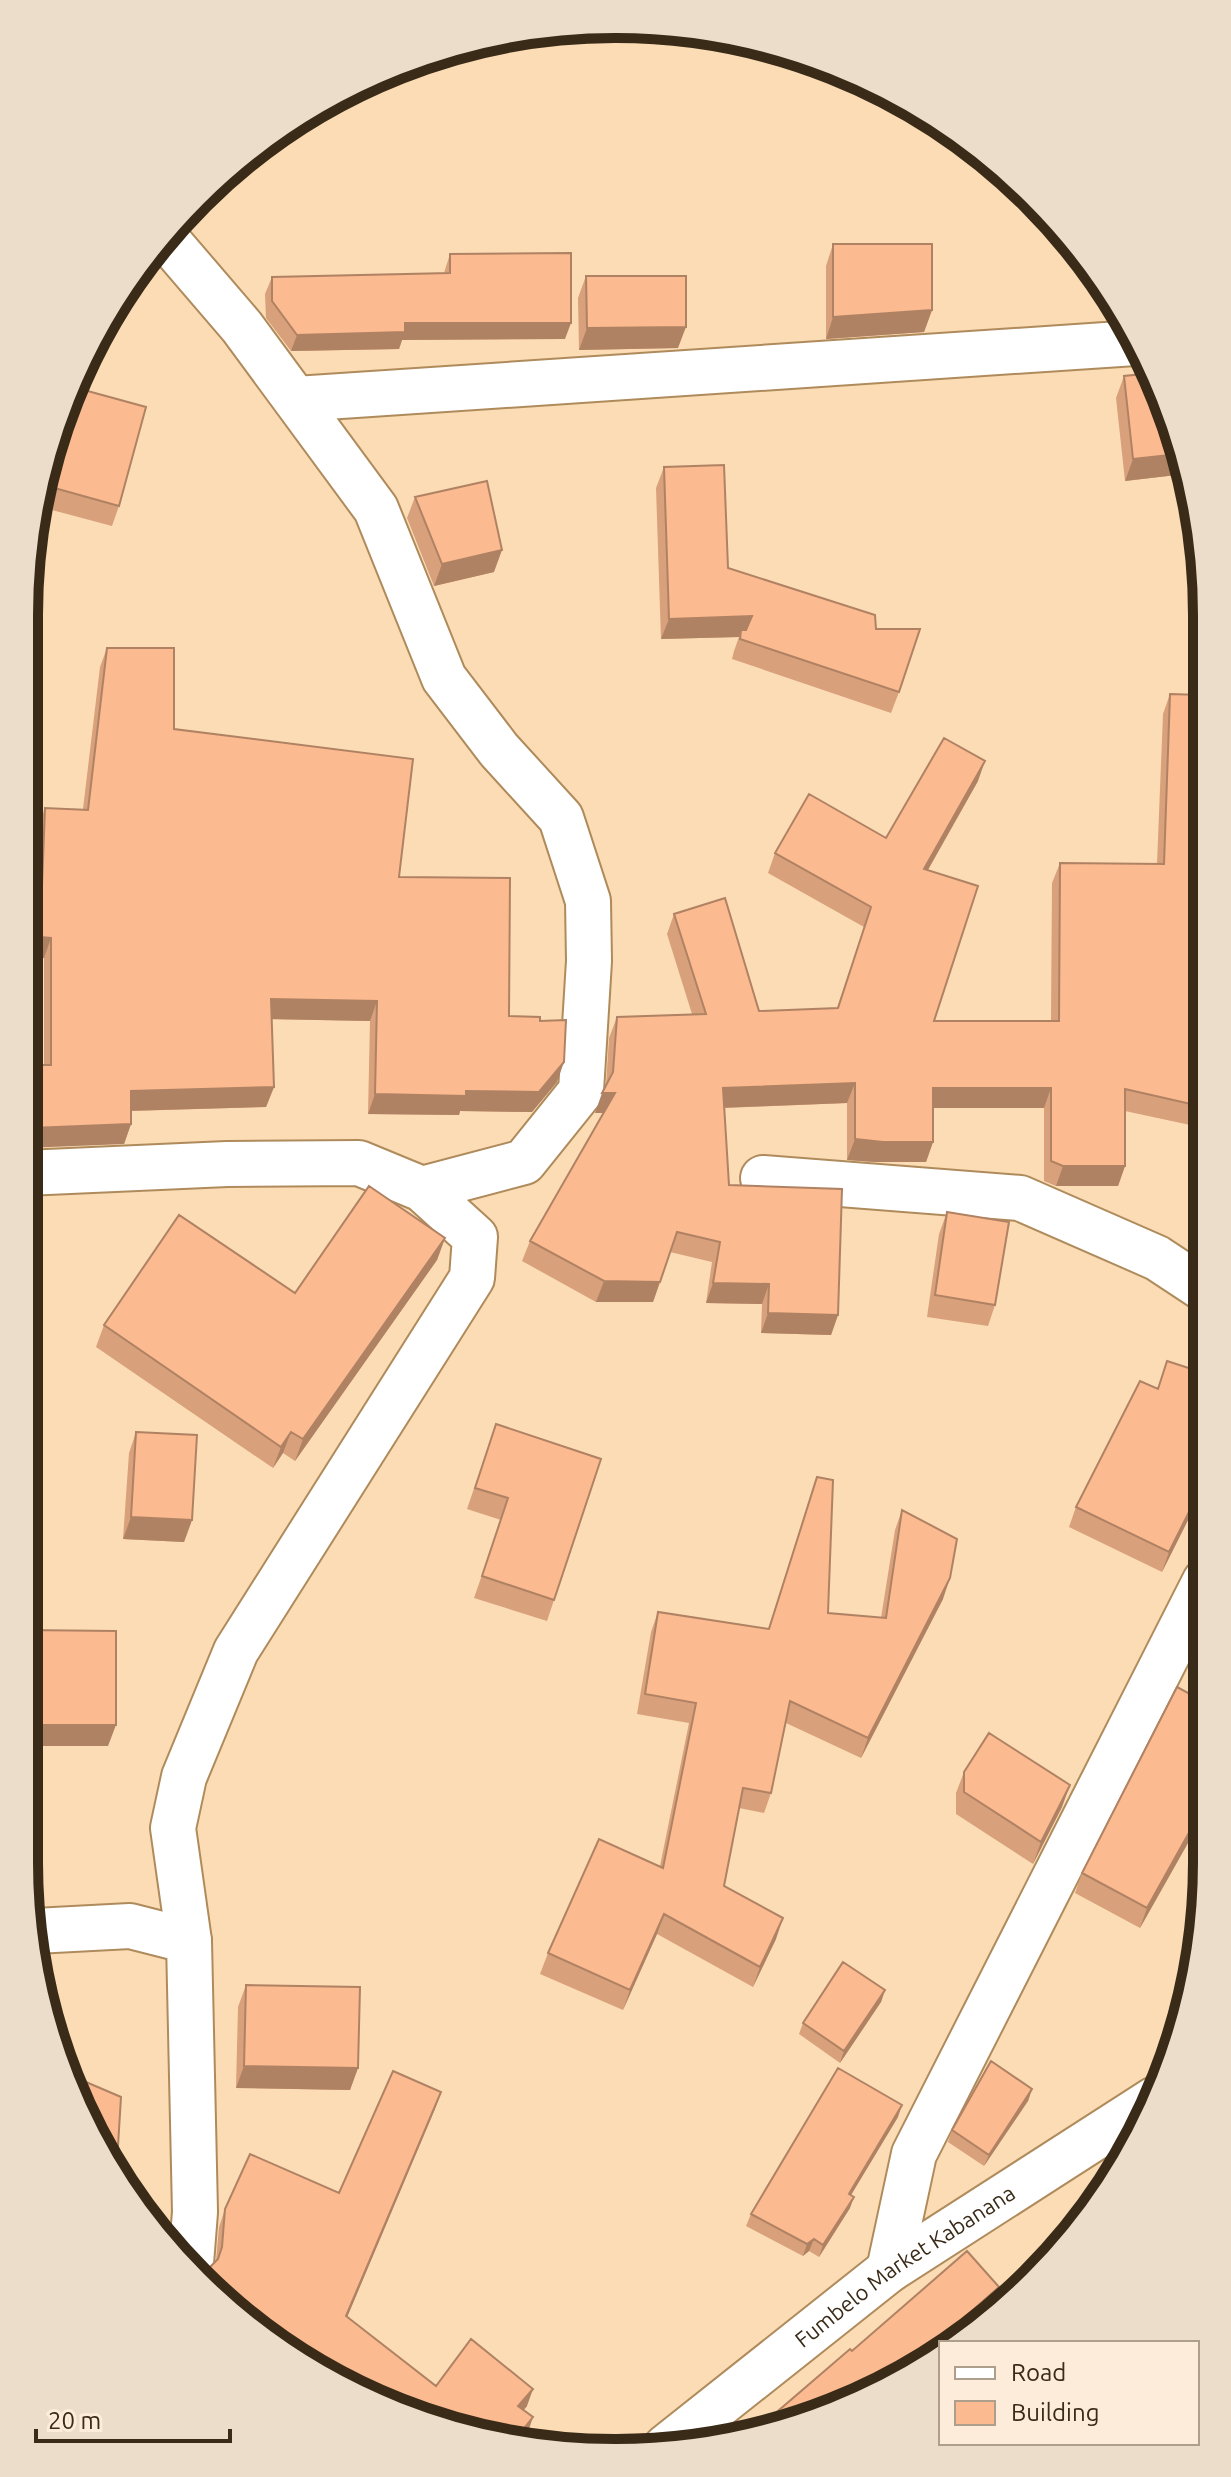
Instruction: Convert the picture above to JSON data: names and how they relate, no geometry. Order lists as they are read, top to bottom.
{
  "streets": {
    "street": ["Fumbelo Market Kabanana"]
  },
  "legend": ["Road", "Building"],
  "scale_bar": "20 m"
}
